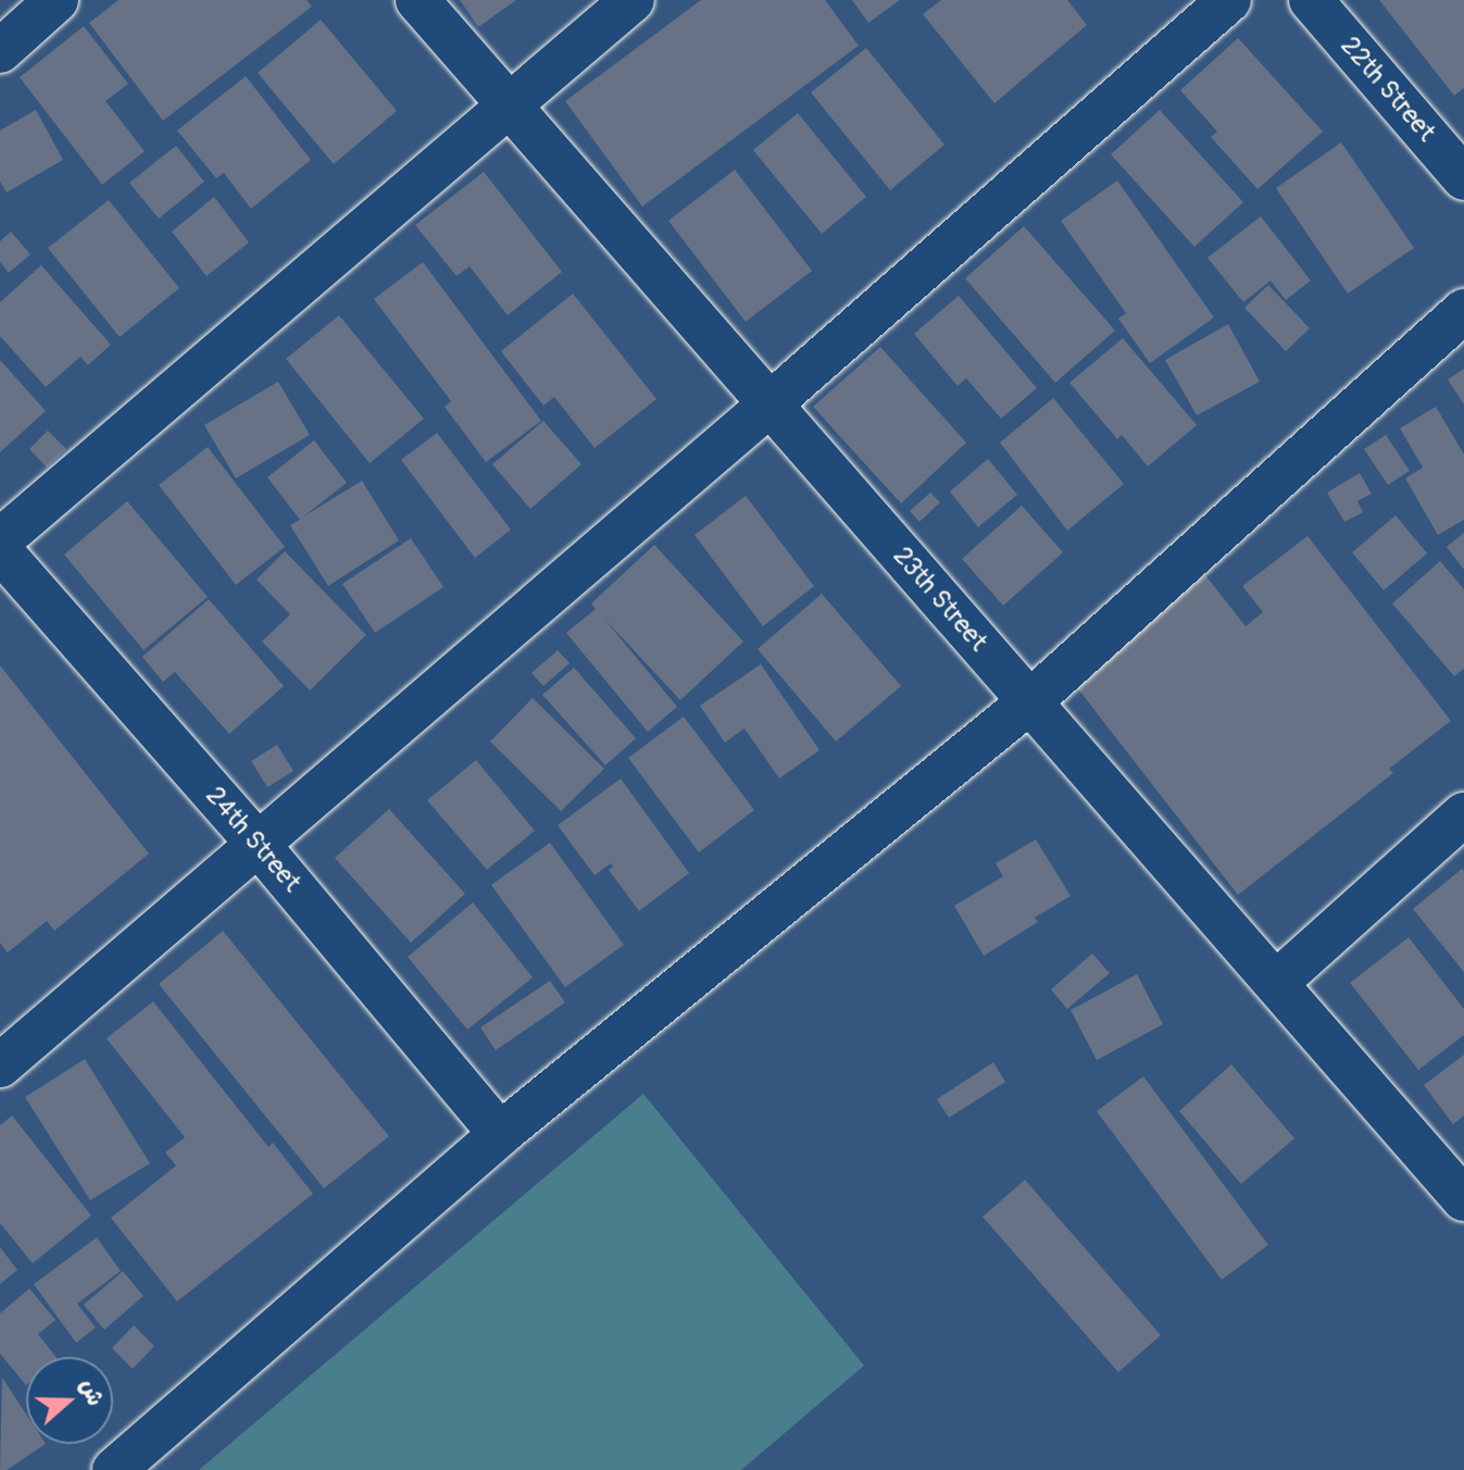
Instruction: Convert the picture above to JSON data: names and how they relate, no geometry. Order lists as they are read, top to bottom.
{
  "streets": {
    "street": ["22th Street", "23th Street", "24th Street"]
  },
  "north": "right"
}
